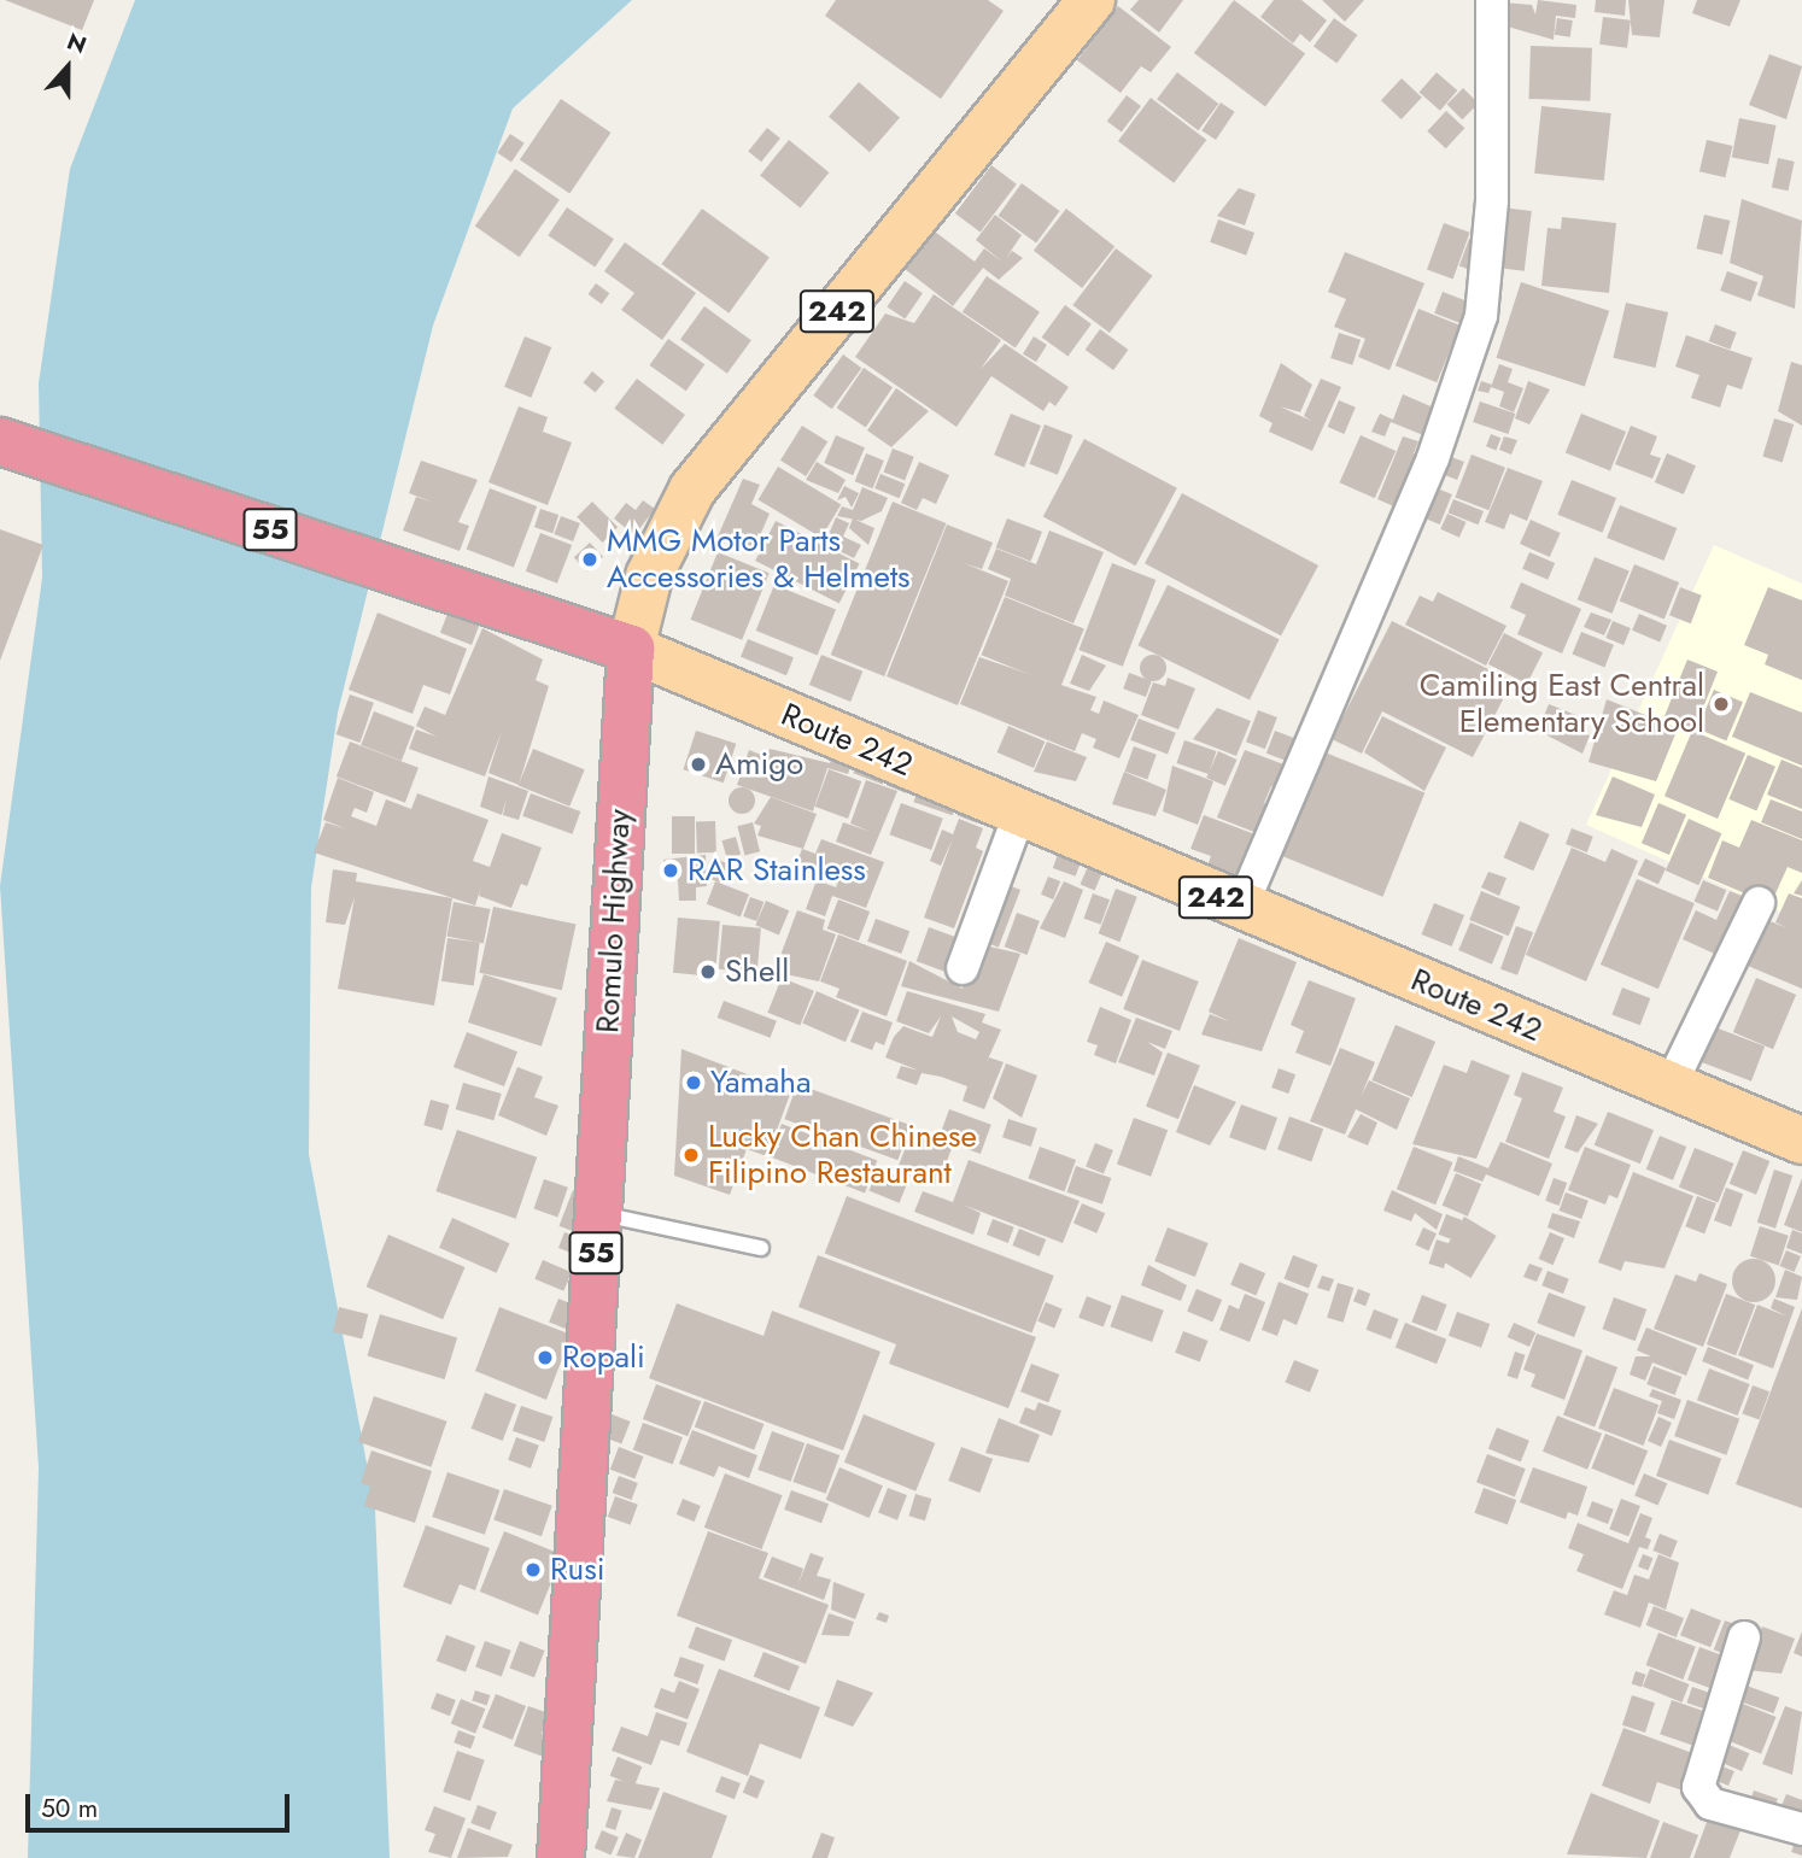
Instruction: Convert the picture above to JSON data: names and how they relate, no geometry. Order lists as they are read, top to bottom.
{
  "streets": {
    "highway": ["55", "Romulo Highway"],
    "main road": ["242", "Route 242"]
  },
  "crossings": [
    ["242", "55"],
    ["242", "Route 242"],
    ["242", "Romulo Highway"],
    ["55", "Route 242"],
    ["55", "Romulo Highway"],
    ["Route 242", "Romulo Highway"]
  ],
  "places": [
    "MMG Motor Parts Accessories & Helmets",
    "Camiling East Central Elementary School",
    "Amigo",
    "RAR Stainless",
    "Shell",
    "Yamaha",
    "Lucky Chan Chinese Filipino Restaurant",
    "Ropali",
    "Rusi"
  ],
  "scale_bar": "50 m",
  "north": "top"
}
